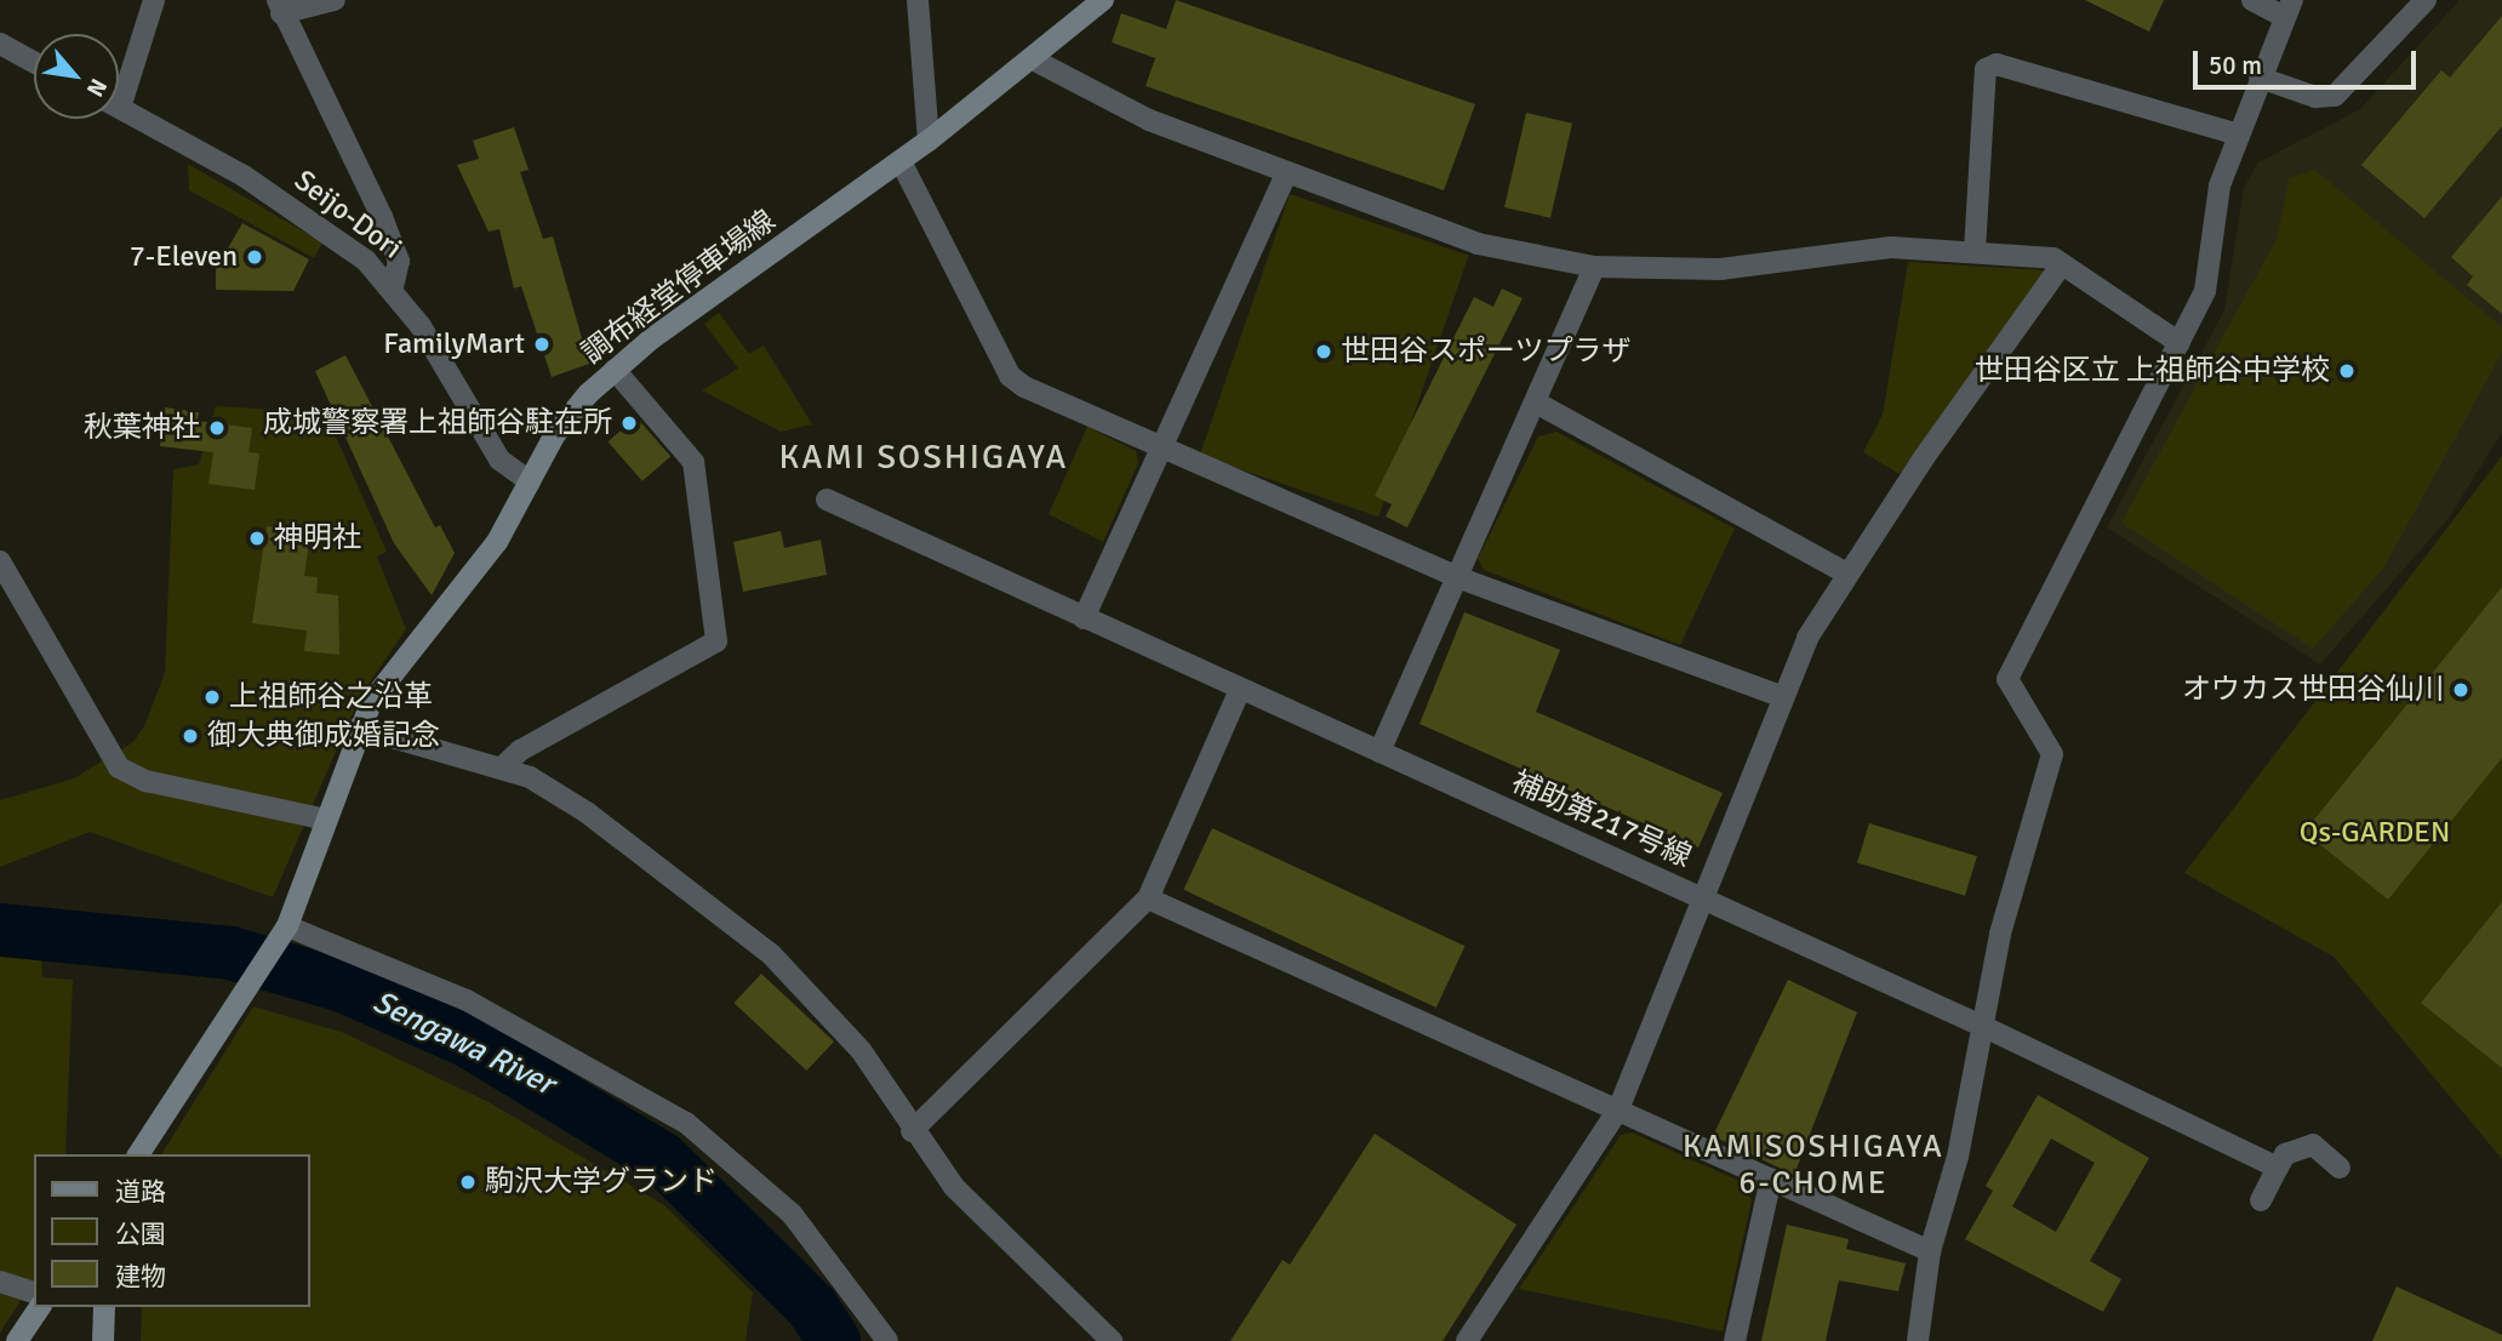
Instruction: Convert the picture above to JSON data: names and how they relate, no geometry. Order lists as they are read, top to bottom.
{
  "streets": {
    "main road": ["調布経堂停車場線"],
    "street": ["Seijo-Dori", "補助第217号線"]
  },
  "crossings": [
    ["Seijo-Dori", "調布経堂停車場線"]
  ],
  "districts": ["KAMI SOSHIGAYA", "KAMISOSHIGAYA 6-CHOME"],
  "water": ["Sengawa River"],
  "parks": ["Qs-GARDEN"],
  "places": [
    "7-Eleven",
    "FamilyMart",
    "世田谷スポーツプラザ",
    "世田谷区立 上祖師谷中学校",
    "成城警察署上祖師谷駐在所",
    "秋葉神社",
    "神明社",
    "オウカス世田谷仙川",
    "上祖師谷之沿革",
    "御大典御成婚記念",
    "駒沢大学グランド"
  ],
  "legend": ["道路", "公園", "建物"],
  "scale_bar": "50 m",
  "north": "bottom right"
}
